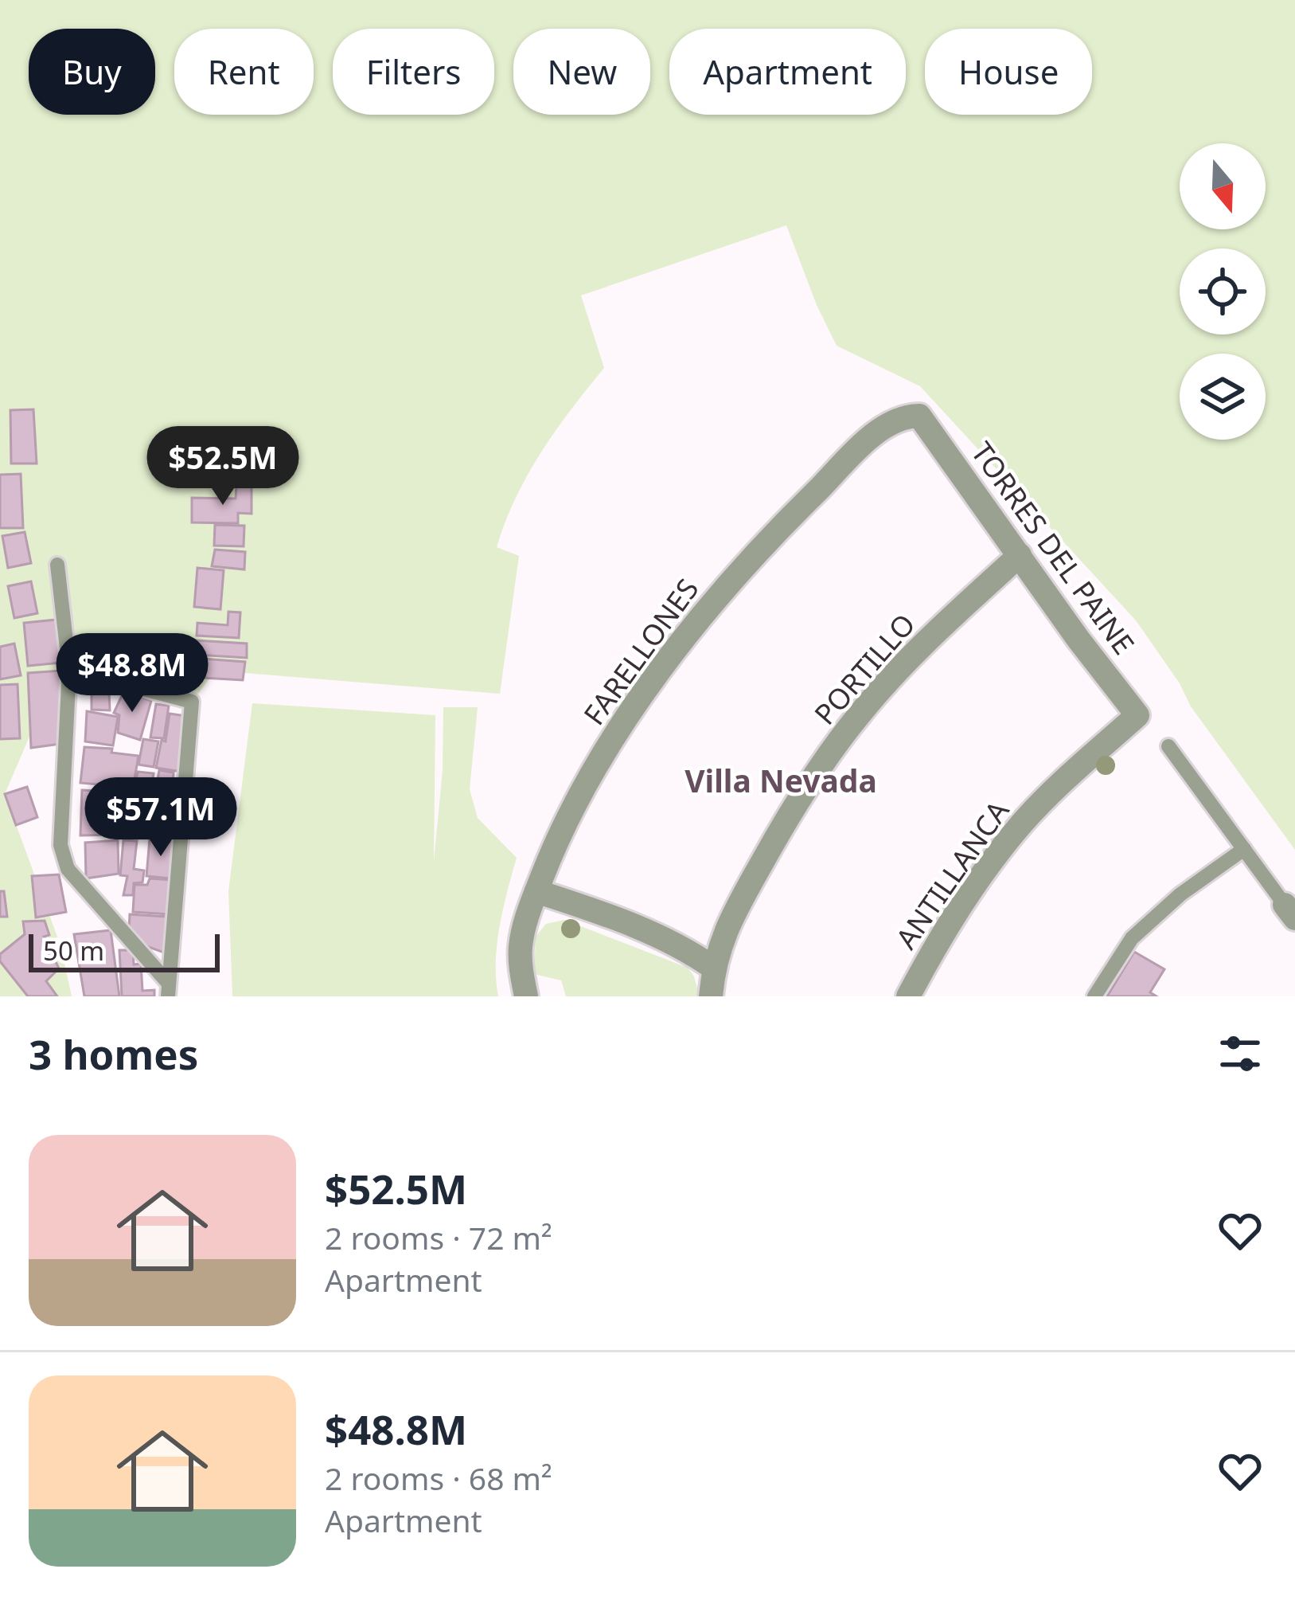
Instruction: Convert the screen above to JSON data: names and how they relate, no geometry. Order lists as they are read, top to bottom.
{
  "streets": {
    "street": [
      "TORRES DEL PAINE",
      "FARELLONES",
      "PORTILLO",
      "ANTILLANCA"
    ]
  },
  "crossings": [
    ["TORRES DEL PAINE", "FARELLONES"],
    ["TORRES DEL PAINE", "PORTILLO"],
    ["TORRES DEL PAINE", "ANTILLANCA"]
  ],
  "districts": ["Villa Nevada"],
  "scale_bar": "50 m",
  "north": "bottom",
  "page": {
    "chip": [
      "Buy",
      "Rent",
      "Filters",
      "New",
      "Apartment",
      "House"
    ],
    "price": ["$52.5M", "$48.8M", "$57.1M"],
    "scale": "50 m",
    "heading": "3 homes",
    "list": [
      {
        "name": "$52.5M",
        "note": "2 rooms · 72 m² · Apartment"
      },
      {
        "name": "$48.8M",
        "note": "2 rooms · 68 m² · Apartment"
      }
    ]
  }
}
